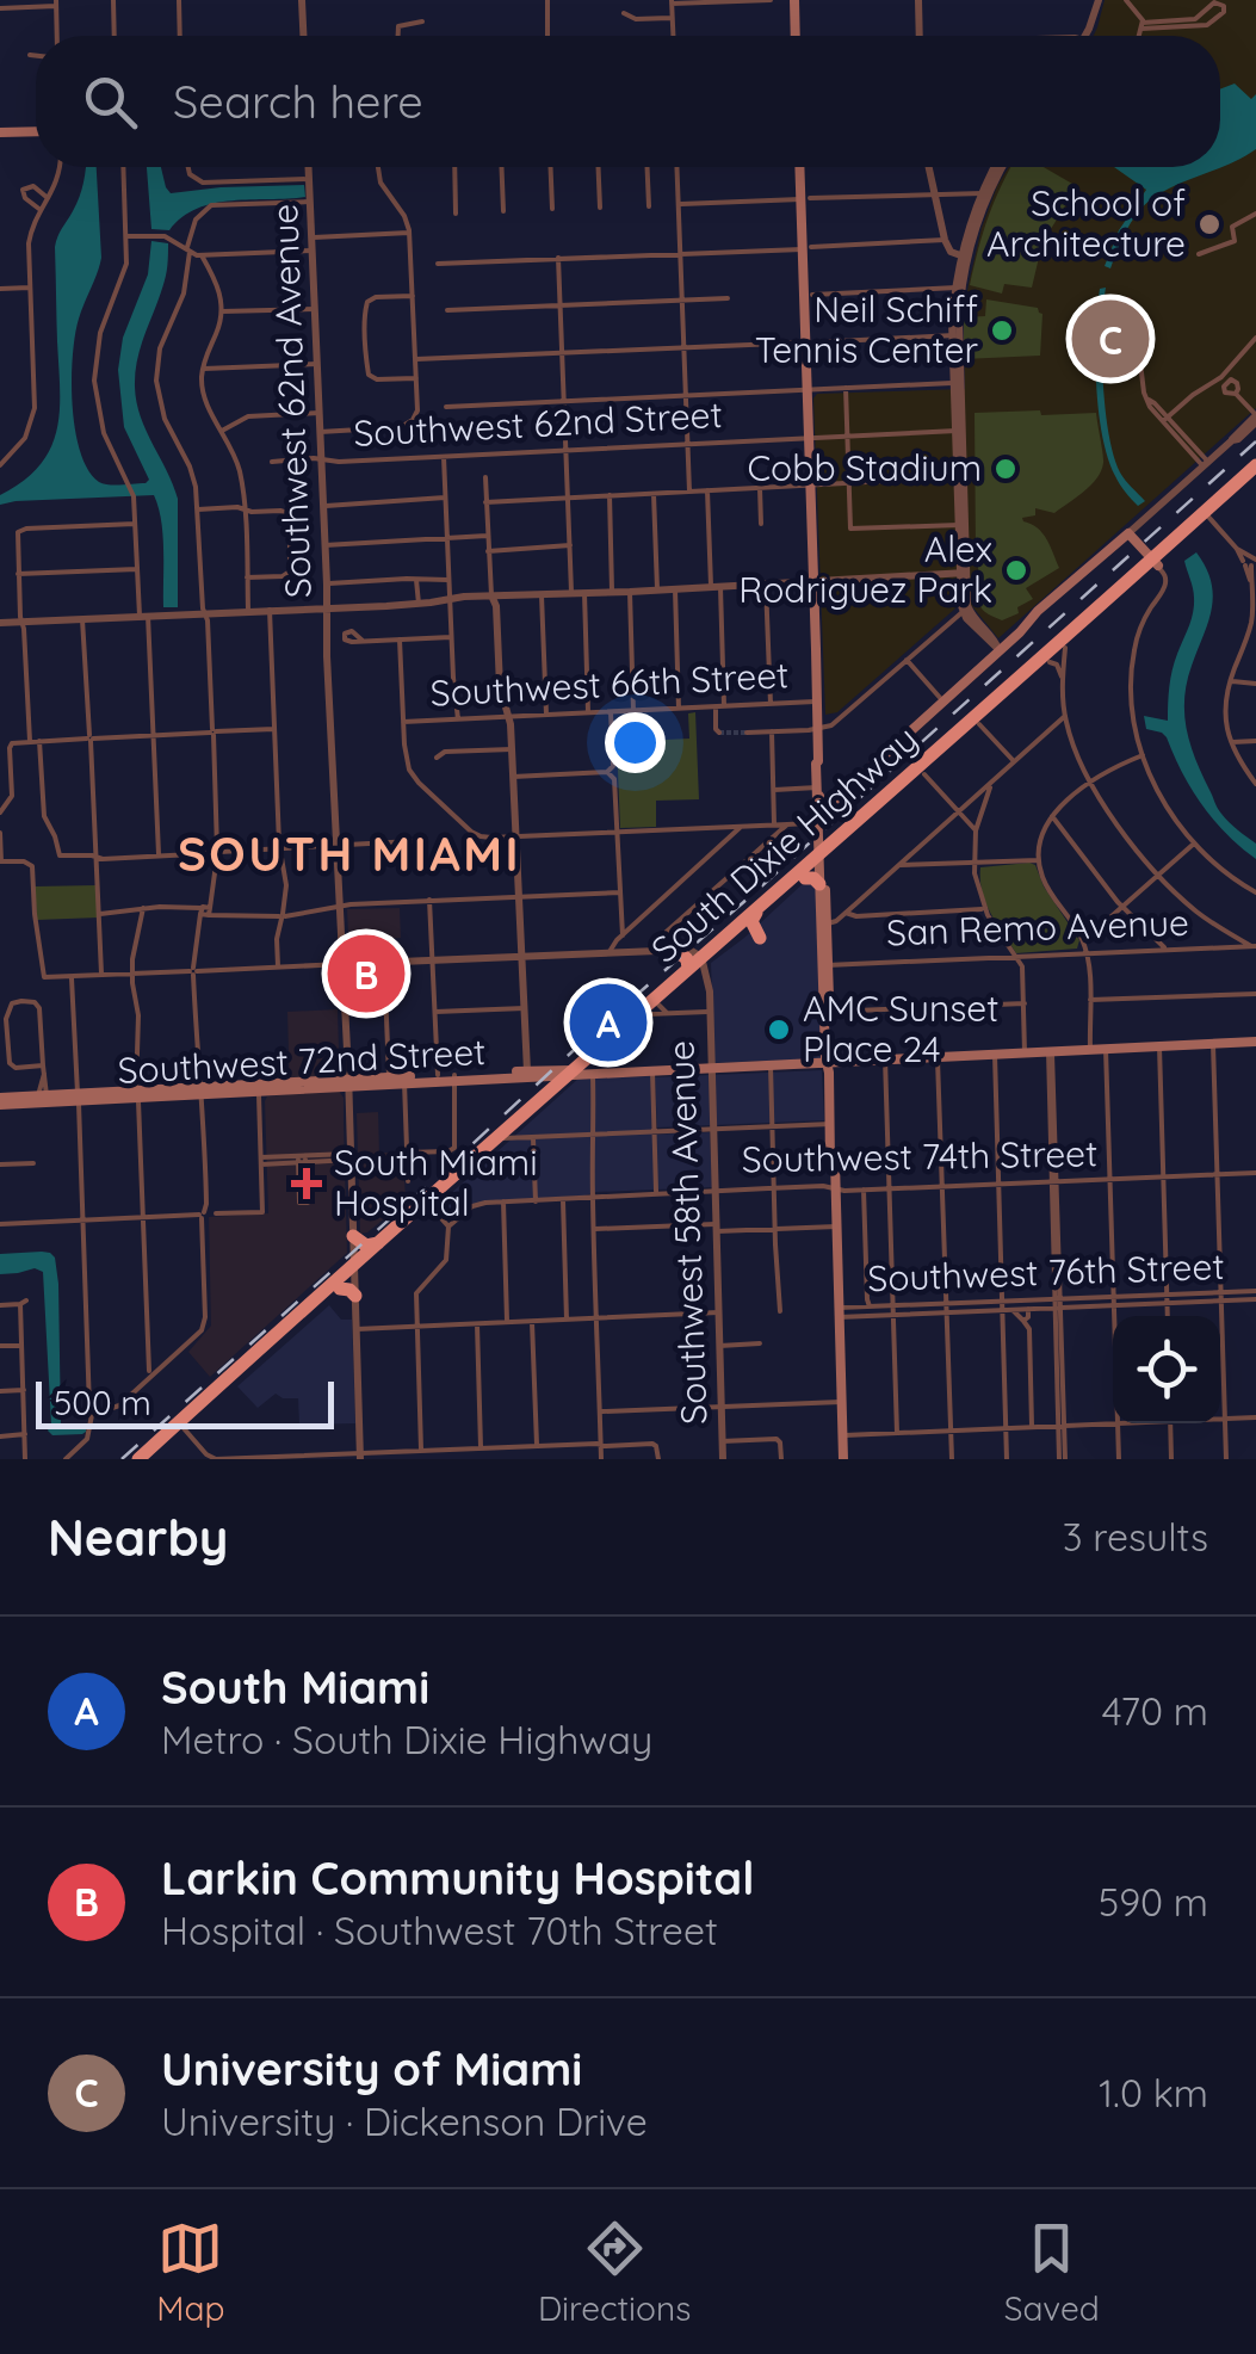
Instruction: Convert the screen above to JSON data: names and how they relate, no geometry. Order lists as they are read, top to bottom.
{
  "streets": {
    "highway": ["South Dixie Highway"],
    "main road": ["Southwest 72nd Street"],
    "street": [
      "Southwest 62nd Avenue",
      "Southwest 62nd Street",
      "Southwest 66th Street",
      "San Remo Avenue",
      "Southwest 74th Street",
      "Southwest 58th Avenue",
      "Southwest 76th Street"
    ]
  },
  "crossings": [
    ["Southwest 62nd Avenue", "Southwest 62nd Street"],
    ["Southwest 62nd Avenue", "South Dixie Highway"],
    ["Southwest 62nd Avenue", "Southwest 72nd Street"],
    ["South Dixie Highway", "Southwest 72nd Street"],
    ["South Dixie Highway", "Southwest 58th Avenue"],
    ["Southwest 72nd Street", "Southwest 58th Avenue"],
    ["Southwest 74th Street", "Southwest 58th Avenue"]
  ],
  "districts": ["SOUTH MIAMI"],
  "places": {
    "other": [
      "School of Architecture",
      "Neil Schiff Tennis Center",
      "Cobb Stadium",
      "Alex Rodriguez Park",
      "AMC Sunset Place 24"
    ],
    "health": ["South Miami Hospital"]
  },
  "scale_bar": "500 m",
  "page": {
    "search": "Search here",
    "pins": ["C", "B", "A"],
    "scale": "500 m",
    "heading": ["Nearby", "3 results"],
    "list": [
      {
        "mark": "A",
        "name": "South Miami",
        "note": "Metro · South Dixie Highway",
        "value": "470 m"
      },
      {
        "mark": "B",
        "name": "Larkin Community Hospital",
        "note": "Hospital · Southwest 70th Street",
        "value": "590 m"
      },
      {
        "mark": "C",
        "name": "University of Miami",
        "note": "University · Dickenson Drive",
        "value": "1.0 km"
      }
    ],
    "nav": ["Map", "Directions", "Saved"]
  }
}
